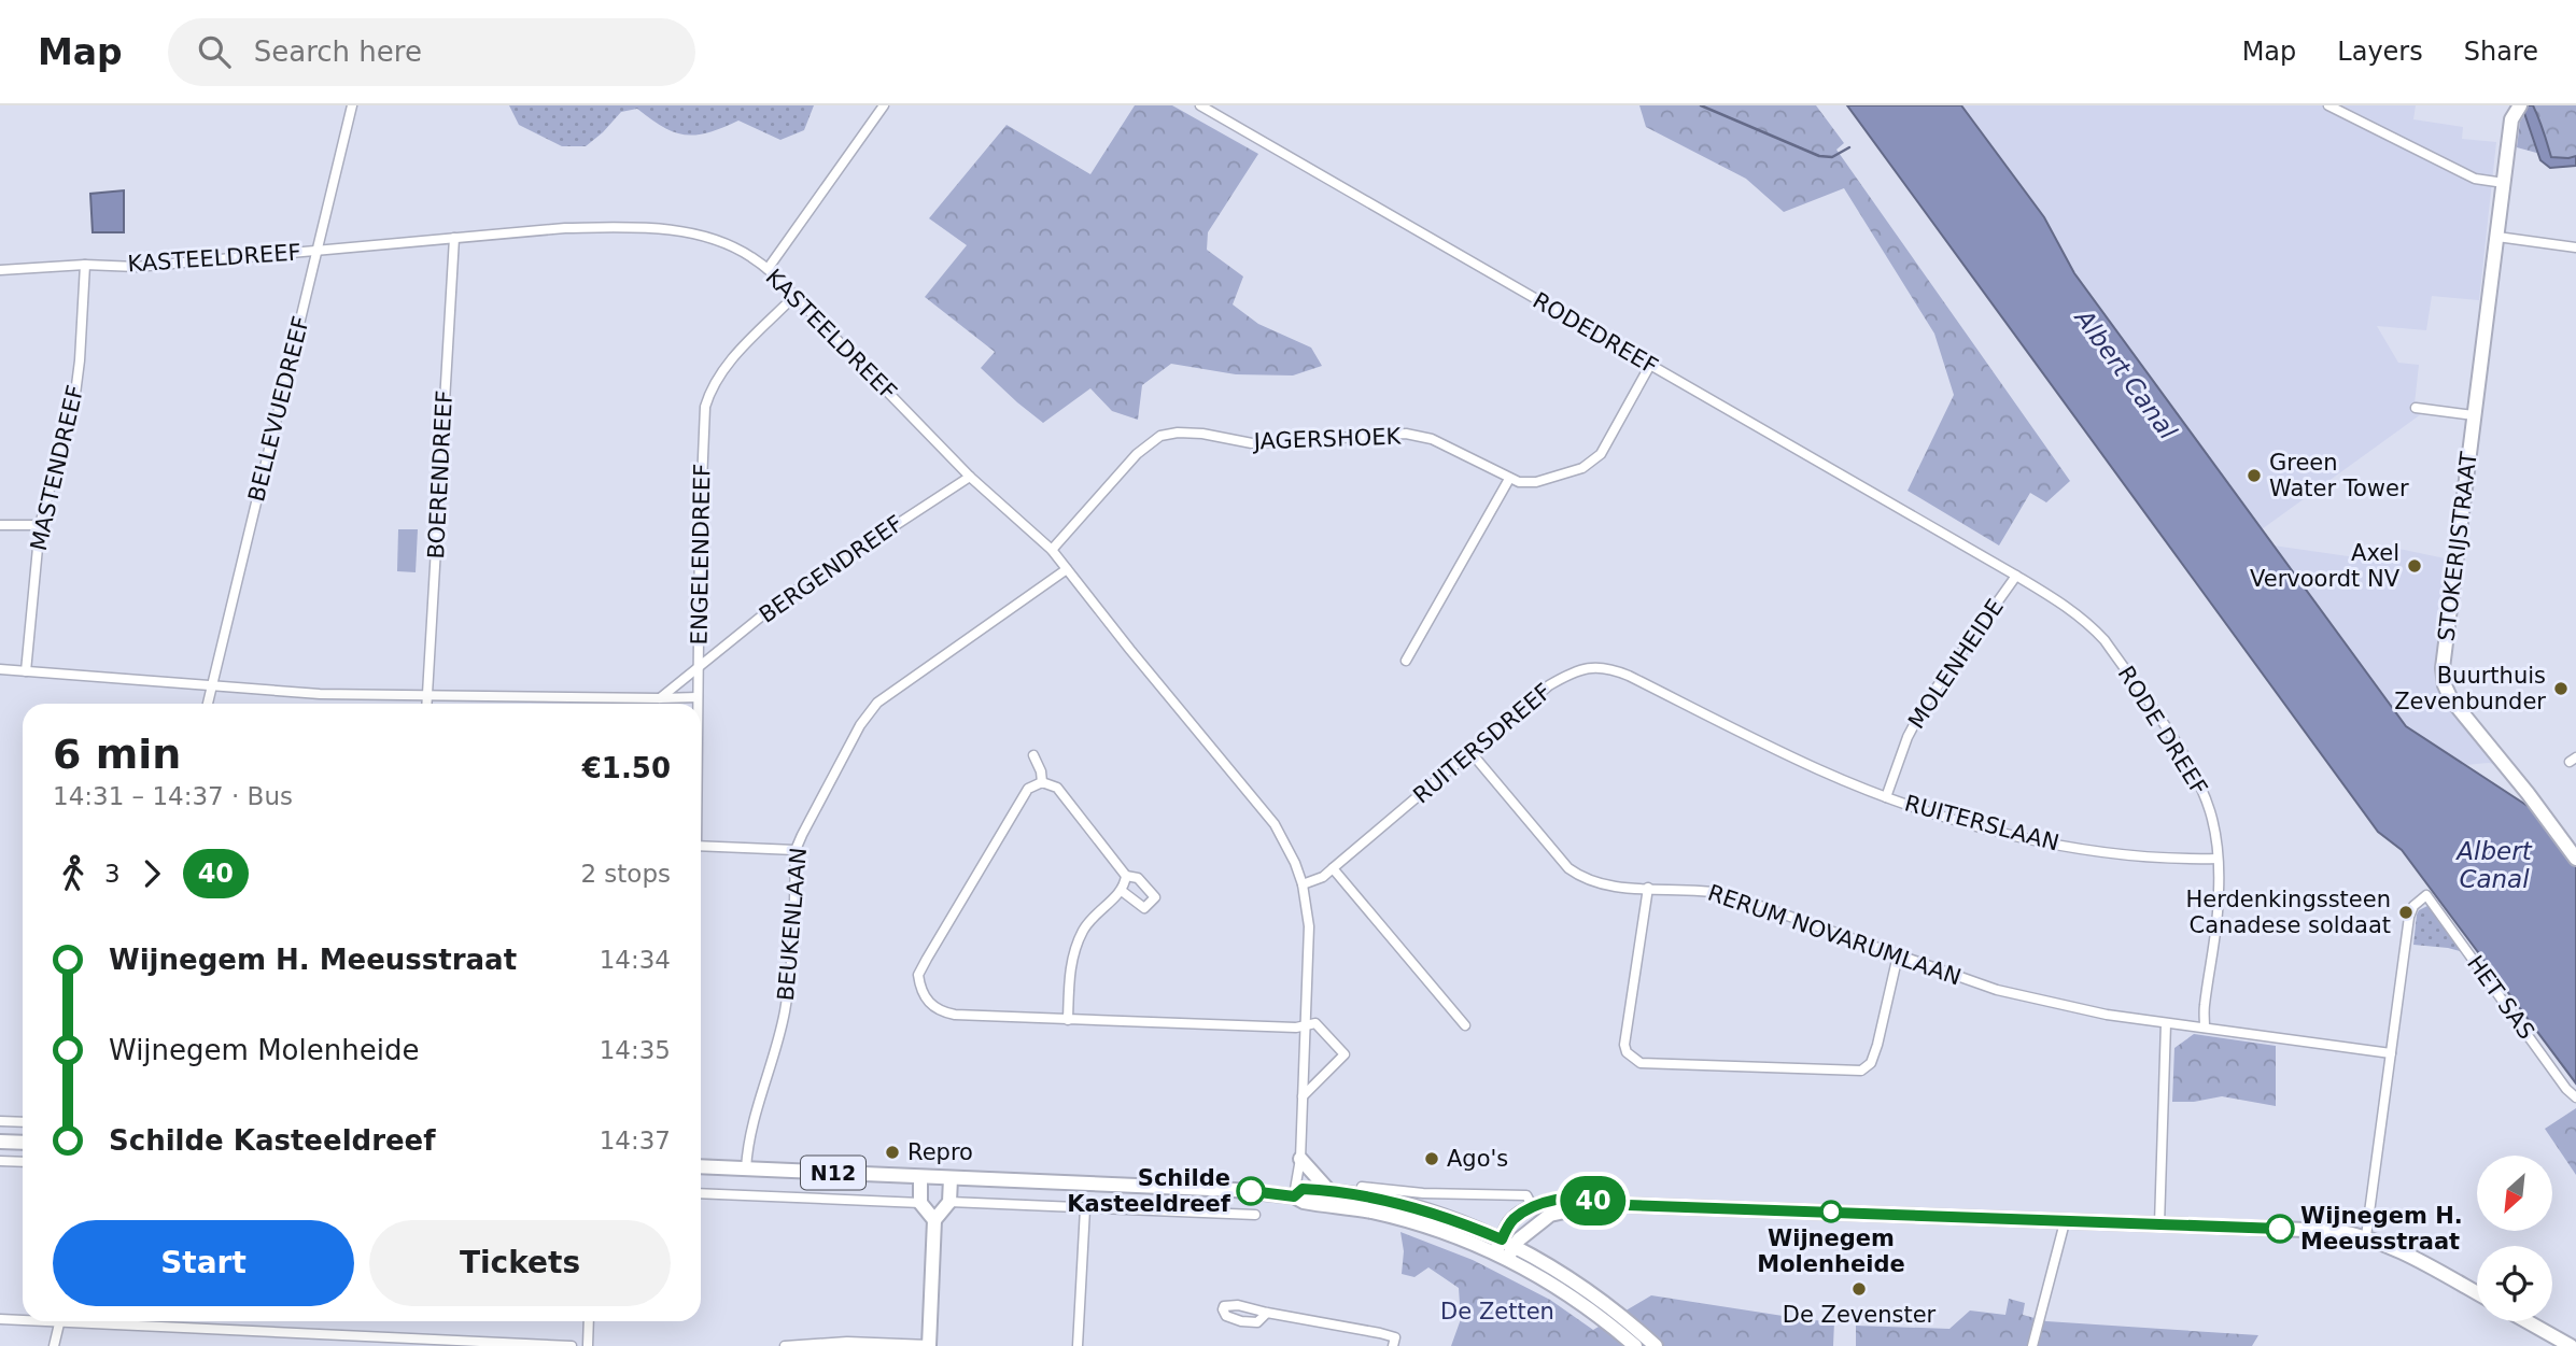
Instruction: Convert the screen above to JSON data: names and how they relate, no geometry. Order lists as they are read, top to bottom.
{
  "streets": {
    "main road": ["STOKERIJSTRAAT", "N12"],
    "street": [
      "KASTEELDREEF",
      "RODEDREEF",
      "BELLEVUEDREEF",
      "JAGERSHOEK",
      "MASTENDREEF",
      "BOERENDREEF",
      "ENGELENDREEF",
      "BERGENDREEF",
      "MOLENHEIDE",
      "RODE DREEF",
      "RUITERSDREEF",
      "RUITERSLAAN",
      "BEUKENLAAN",
      "RERUM NOVARUMLAAN",
      "HET SAS"
    ]
  },
  "crossings": [
    ["KASTEELDREEF", "BELLEVUEDREEF"],
    ["KASTEELDREEF", "JAGERSHOEK"],
    ["KASTEELDREEF", "MASTENDREEF"],
    ["KASTEELDREEF", "BOERENDREEF"],
    ["KASTEELDREEF", "ENGELENDREEF"],
    ["KASTEELDREEF", "BERGENDREEF"],
    ["KASTEELDREEF", "RUITERSDREEF"],
    ["KASTEELDREEF", "BEUKENLAAN"],
    ["KASTEELDREEF", "N12"],
    ["RODEDREEF", "JAGERSHOEK"],
    ["RODEDREEF", "RODE DREEF"],
    ["ENGELENDREEF", "BERGENDREEF"],
    ["MOLENHEIDE", "RODE DREEF"],
    ["MOLENHEIDE", "RUITERSLAAN"],
    ["RODE DREEF", "RUITERSLAAN"],
    ["RODE DREEF", "RERUM NOVARUMLAAN"],
    ["RUITERSDREEF", "RUITERSLAAN"],
    ["RUITERSDREEF", "RERUM NOVARUMLAAN"],
    ["BEUKENLAAN", "N12"],
    ["RERUM NOVARUMLAAN", "HET SAS"]
  ],
  "water": ["Albert Canal"],
  "parks": ["De Zetten"],
  "places": [
    "Green Water Tower",
    "Axel Vervoordt NV",
    "Buurthuis Zevenbunder",
    "Herdenkingssteen Canadese soldaat",
    "Repro",
    "Ago's",
    "Schilde Kasteeldreef",
    "Wijnegem Molenheide",
    "Wijnegem H. Meeusstraat",
    "De Zevenster"
  ],
  "lines": ["bus line 40"],
  "north": "bottom left",
  "page": {
    "header": "Map",
    "search": "Search here",
    "nav": ["Map", "Layers", "Share"],
    "on_map": "40",
    "heading": ["6 min", "14:31 – 14:37 · Bus", "€1.50"],
    "legs": ["3", "40", "2 stops"],
    "list": [
      {
        "name": "Wijnegem H. Meeusstraat",
        "value": "14:34"
      },
      {
        "name": "Wijnegem Molenheide",
        "value": "14:35"
      },
      {
        "name": "Schilde Kasteeldreef",
        "value": "14:37"
      }
    ],
    "buttons": ["Start", "Tickets"]
  }
}
